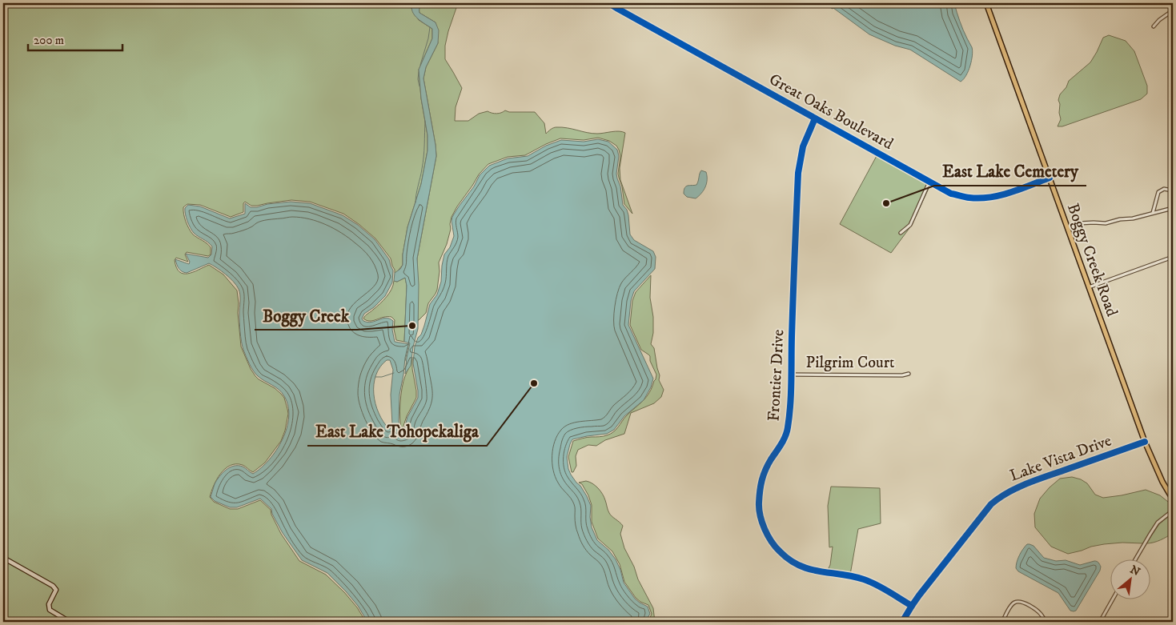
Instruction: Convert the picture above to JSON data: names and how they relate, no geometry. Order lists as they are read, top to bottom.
{
  "streets": {
    "main road": ["Boggy Creek Road"],
    "street": [
      "Great Oaks Boulevard",
      "Pilgrim Court",
      "Frontier Drive",
      "Lake Vista Drive"
    ]
  },
  "crossings": [
    ["Great Oaks Boulevard", "Boggy Creek Road"],
    ["Great Oaks Boulevard", "Frontier Drive"],
    ["Boggy Creek Road", "Lake Vista Drive"],
    ["Pilgrim Court", "Frontier Drive"],
    ["Frontier Drive", "Lake Vista Drive"]
  ],
  "places": ["East Lake Cemetery", "Boggy Creek", "East Lake Tohopekaliga"],
  "scale_bar": "200 m",
  "north": "top right"
}
